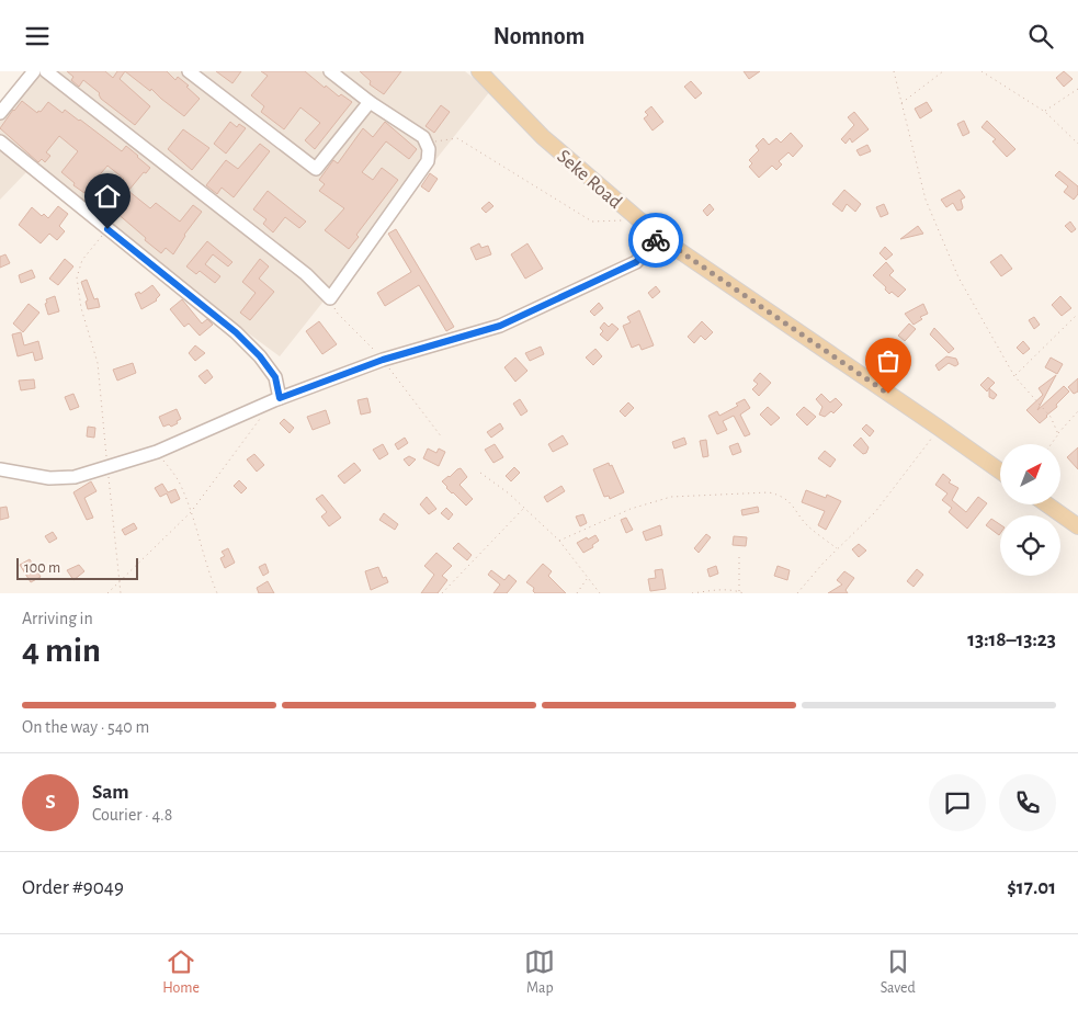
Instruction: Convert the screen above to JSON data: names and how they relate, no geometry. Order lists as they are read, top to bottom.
{
  "streets": {
    "main road": ["Seke Road"]
  },
  "scale_bar": "100 m",
  "north": "top right",
  "page": {
    "header": "Nomnom",
    "scale": "100 m",
    "heading": ["4 min", "Arriving in", "13:18–13:23"],
    "panel": [
      "Sam",
      "Courier · 4.8",
      "Order #9049",
      "$17.01"
    ],
    "bar": "On the way · 540 m",
    "round": "S",
    "tabs": ["Home", "Map", "Saved"]
  }
}
